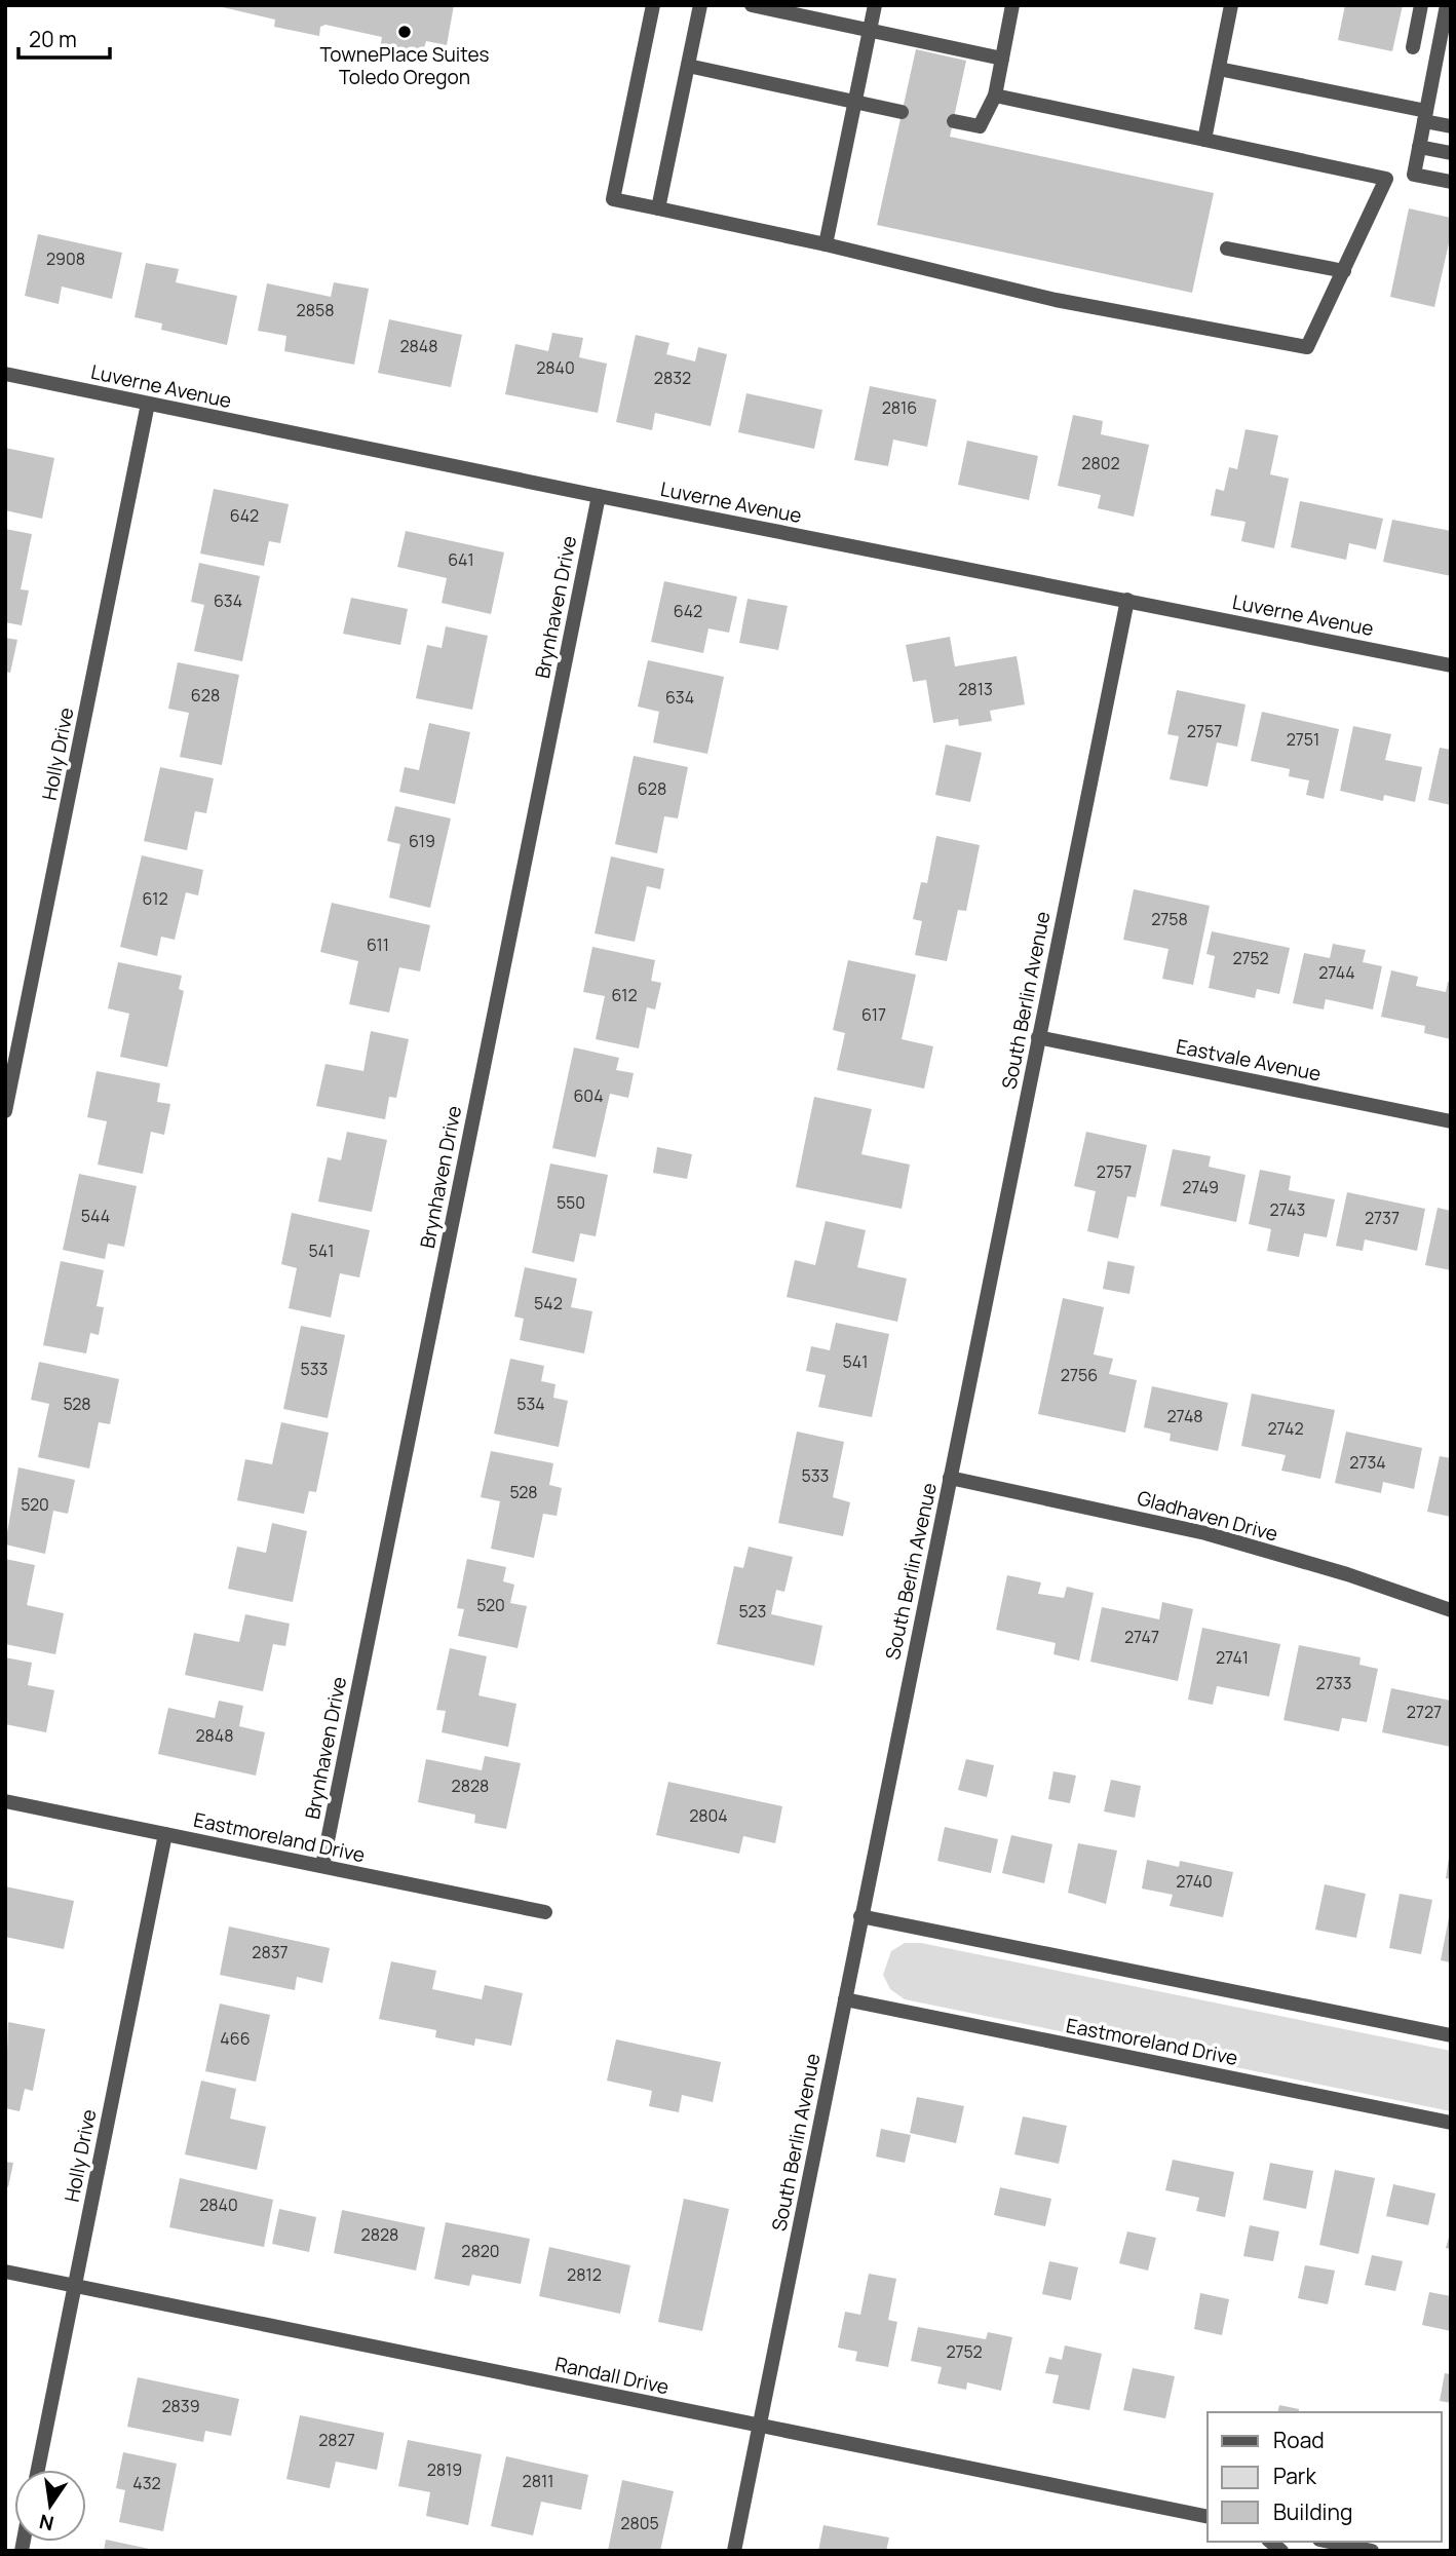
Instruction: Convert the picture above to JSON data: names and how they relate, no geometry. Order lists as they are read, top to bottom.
{
  "streets": {
    "street": [
      "Luverne Avenue",
      "Brynhaven Drive",
      "Holly Drive",
      "South Berlin Avenue",
      "Eastvale Avenue",
      "Gladhaven Drive",
      "Eastmoreland Drive",
      "Randall Drive"
    ]
  },
  "crossings": [
    ["Luverne Avenue", "Brynhaven Drive"],
    ["Luverne Avenue", "Holly Drive"],
    ["Luverne Avenue", "South Berlin Avenue"],
    ["Brynhaven Drive", "Eastmoreland Drive"],
    ["Holly Drive", "Eastmoreland Drive"],
    ["Holly Drive", "Randall Drive"],
    ["South Berlin Avenue", "Eastvale Avenue"],
    ["South Berlin Avenue", "Gladhaven Drive"],
    ["South Berlin Avenue", "Eastmoreland Drive"],
    ["South Berlin Avenue", "Randall Drive"]
  ],
  "places": ["TownePlace Suites Toledo Oregon"],
  "house_numbers": [
    "2908",
    "2858",
    "2848",
    "2840",
    "2832",
    "2816",
    "2802",
    "642",
    "641",
    "634",
    "642",
    "2813",
    "628",
    "634",
    "2757",
    "2751",
    "628",
    "619",
    "612",
    "2758",
    "611",
    "2752",
    "2744",
    "612",
    "617",
    "604",
    "2757",
    "2749",
    "550",
    "2743",
    "544",
    "2737",
    "541",
    "542",
    "541",
    "533",
    "2756",
    "528",
    "534",
    "2748",
    "2742",
    "2734",
    "533",
    "528",
    "520",
    "520",
    "523",
    "2747",
    "2741",
    "2733",
    "2727",
    "2848",
    "2828",
    "2804",
    "2740",
    "2837",
    "466",
    "2840",
    "2828",
    "2820",
    "2812",
    "2752",
    "2839",
    "2827",
    "2819",
    "2811",
    "432",
    "2805"
  ],
  "legend": ["Road", "Park", "Building"],
  "scale_bar": "20 m",
  "north": "bottom"
}
